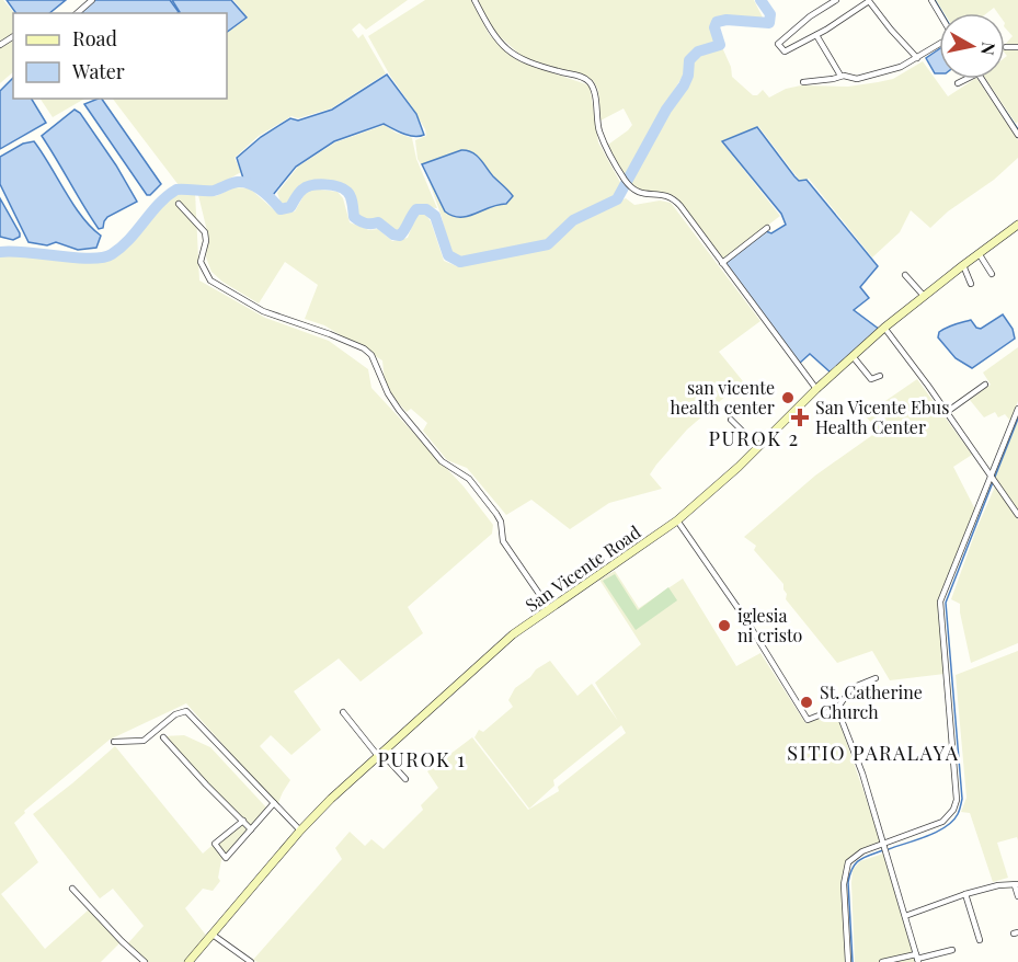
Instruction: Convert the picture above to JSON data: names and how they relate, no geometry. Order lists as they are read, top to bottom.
{
  "streets": {
    "street": ["San Vicente Road"]
  },
  "districts": ["PUROK 2", "SITIO PARALAYA", "PUROK 1"],
  "places": {
    "other": ["san vicente health center", "iglesia ni cristo", "St. Catherine Church"],
    "health": ["San Vicente Ebus Health Center"]
  },
  "legend": ["Road", "Water"],
  "north": "right"
}
